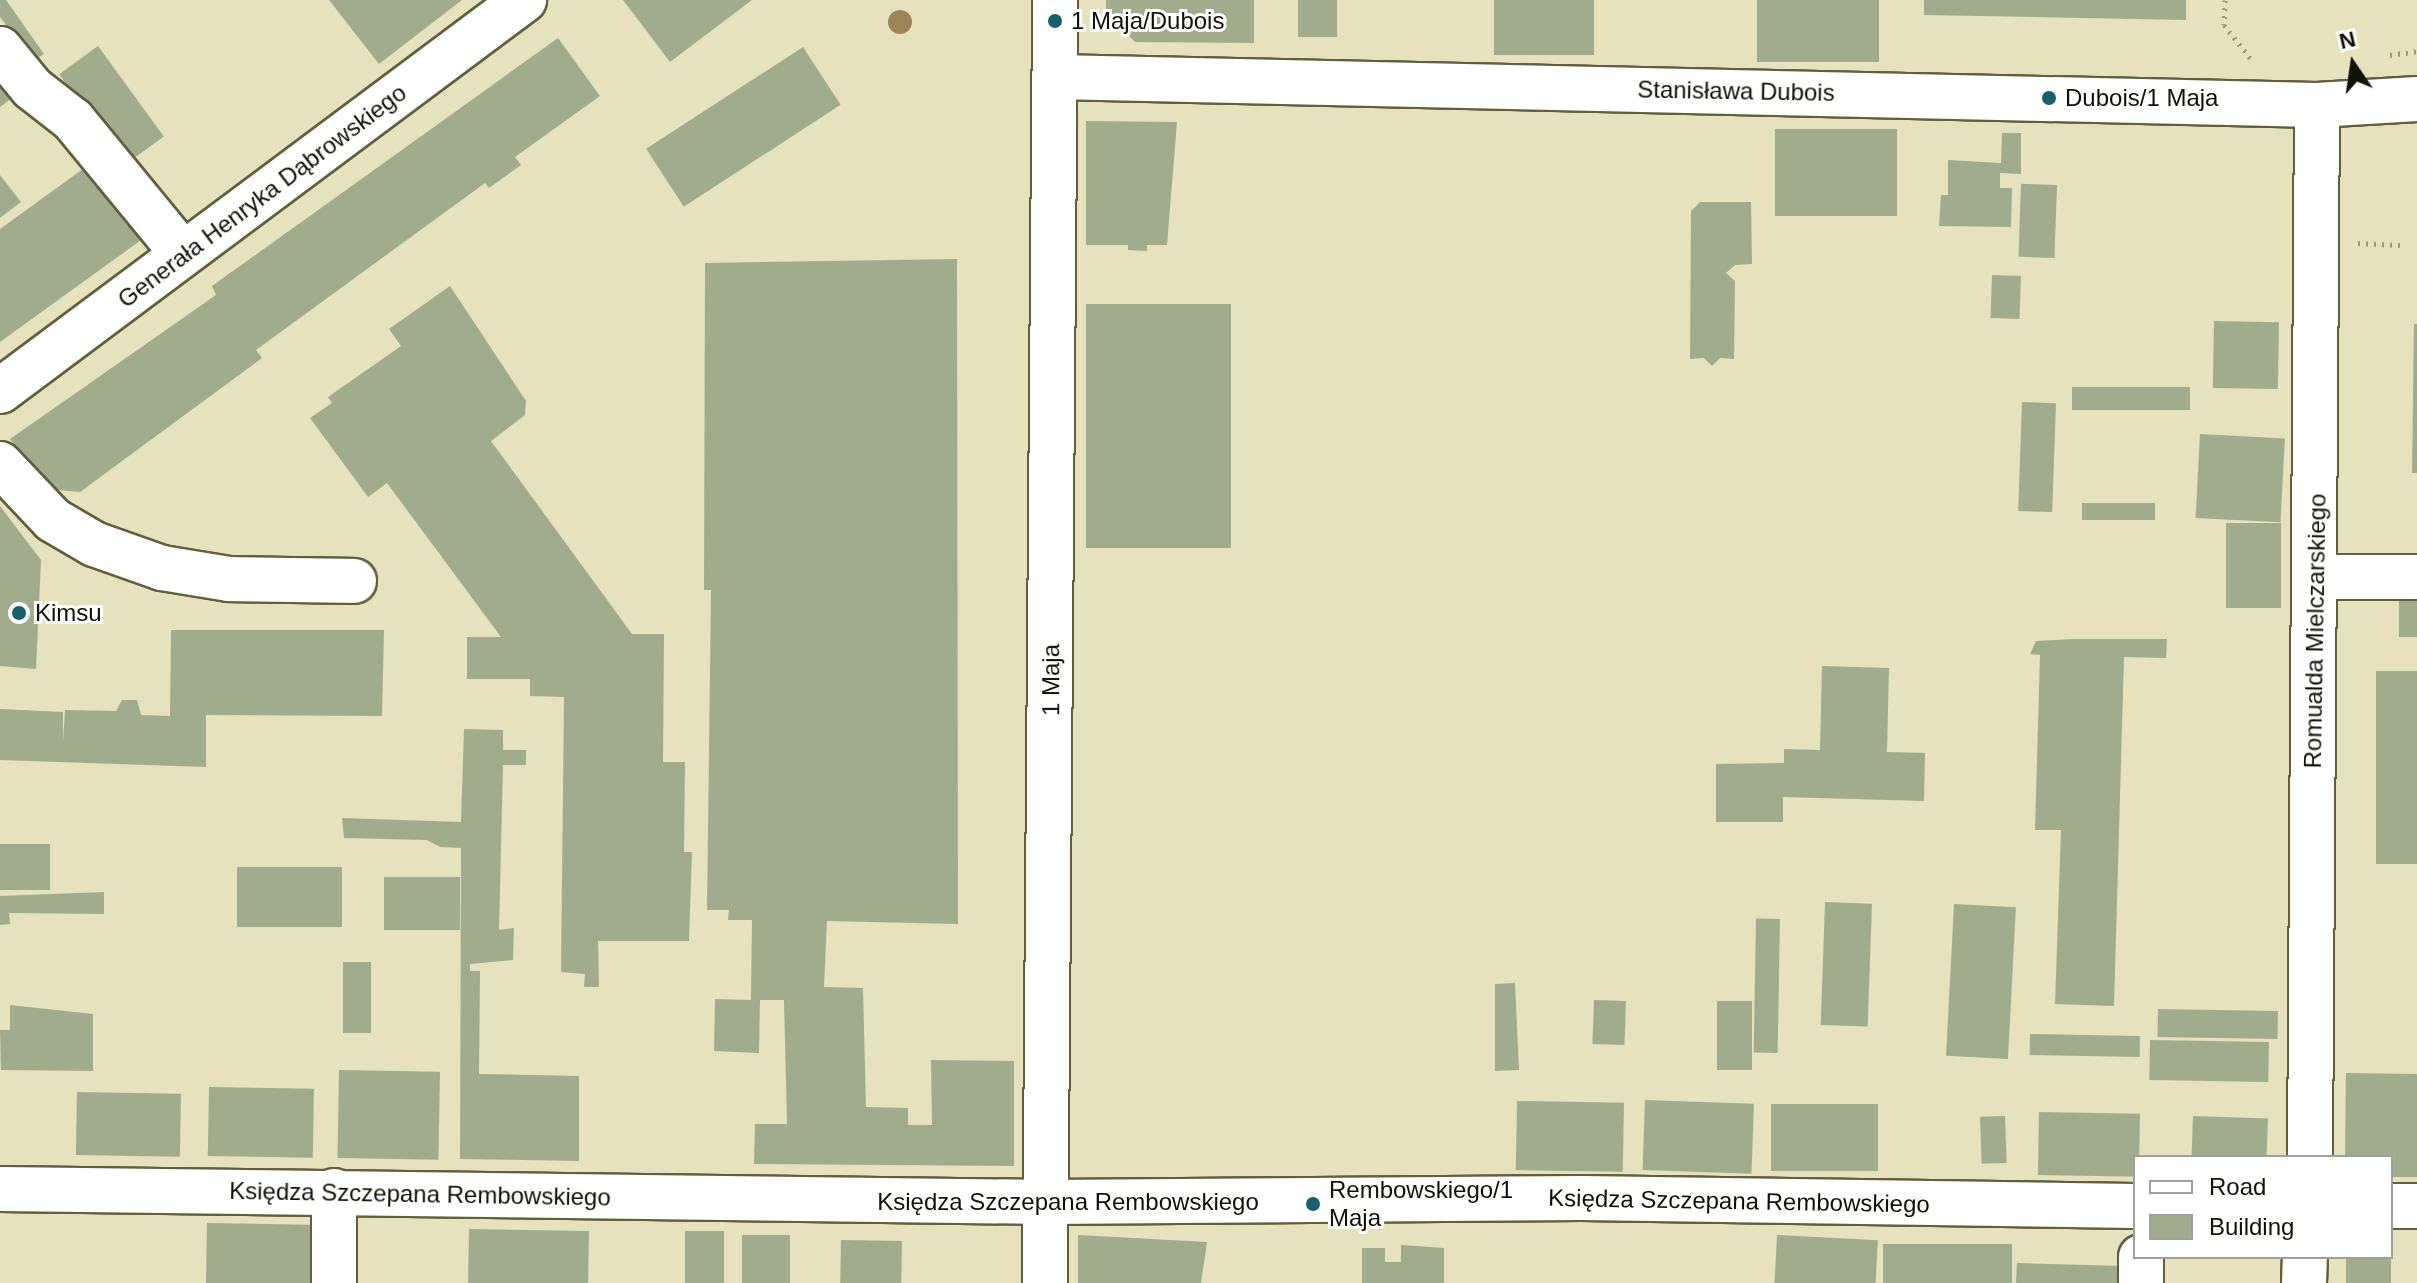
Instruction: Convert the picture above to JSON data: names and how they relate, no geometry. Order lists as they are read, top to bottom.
{
  "streets": {
    "street": [
      "Stanisława Dubois",
      "Generała Henryka Dąbrowskiego",
      "Romualda Mielczarskiego",
      "1 Maja",
      "Księdza Szczepana Rembowskiego"
    ]
  },
  "crossings": [
    ["Stanisława Dubois", "Romualda Mielczarskiego"],
    ["Stanisława Dubois", "1 Maja"],
    ["1 Maja", "Księdza Szczepana Rembowskiego"]
  ],
  "places": [
    "1 Maja/Dubois",
    "Dubois/1 Maja",
    "Kimsu",
    "Rembowskiego/1 Maja"
  ],
  "legend": ["Road", "Building"],
  "north": "top"
}
